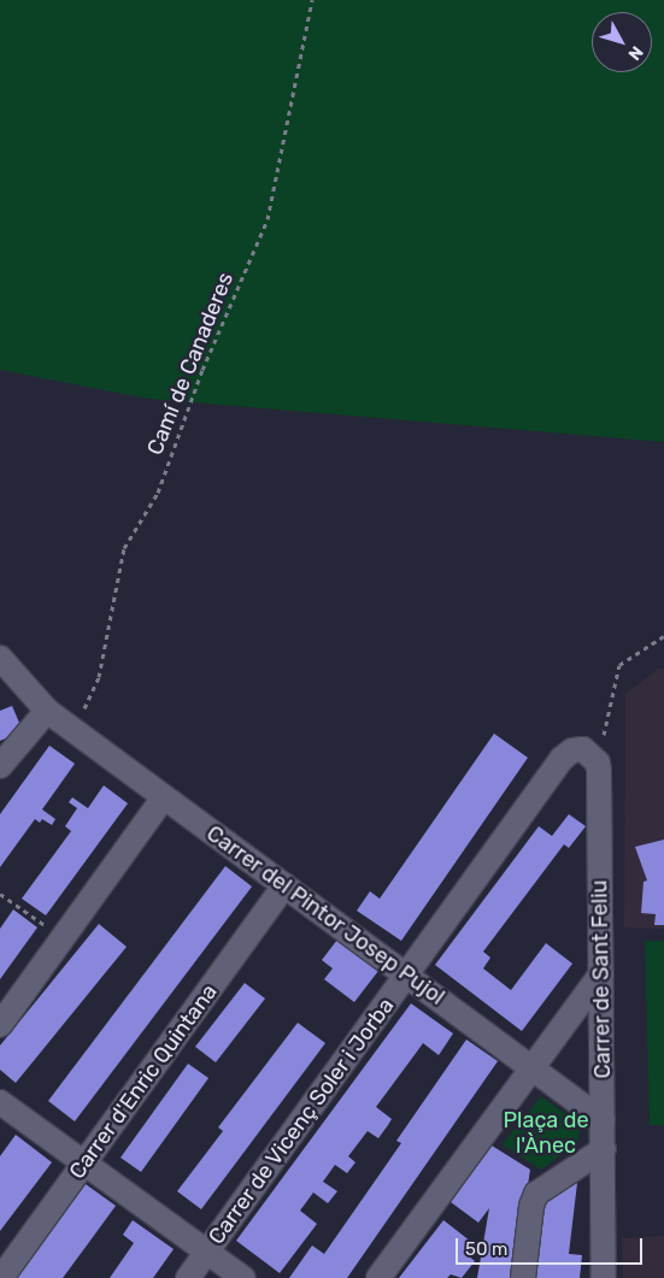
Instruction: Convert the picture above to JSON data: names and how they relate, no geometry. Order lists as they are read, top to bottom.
{
  "streets": {
    "street": [
      "Carrer del Pintor Josep Pujol",
      "Carrer de Sant Feliu",
      "Carrer d'Enric Quintana",
      "Carrer de Vicenç Soler i Jorba"
    ],
    "path": ["Camí de Canaderes"]
  },
  "crossings": [
    ["Camí de Canaderes", "Carrer del Pintor Josep Pujol"],
    ["Carrer del Pintor Josep Pujol", "Carrer de Sant Feliu"],
    ["Carrer del Pintor Josep Pujol", "Carrer d'Enric Quintana"],
    ["Carrer del Pintor Josep Pujol", "Carrer de Vicenç Soler i Jorba"],
    ["Carrer de Sant Feliu", "Carrer de Vicenç Soler i Jorba"]
  ],
  "parks": ["Plaça de l'Ànec"],
  "scale_bar": "50 m",
  "north": "bottom right"
}
